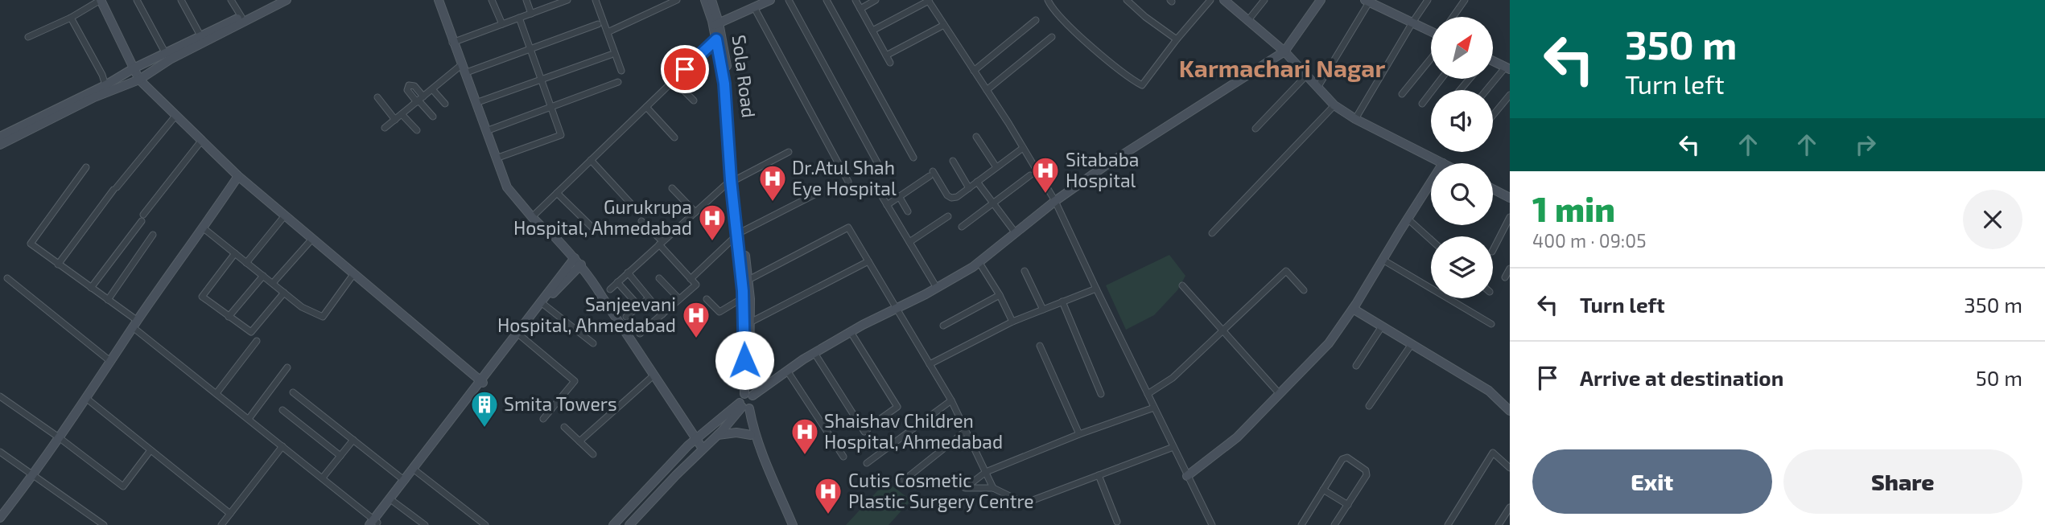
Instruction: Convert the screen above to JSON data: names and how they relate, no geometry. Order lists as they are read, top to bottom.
{
  "streets": {
    "street": ["Sola Road"]
  },
  "districts": ["Karmachari Nagar"],
  "places": {
    "hospital": [
      "Sitababa Hospital",
      "Dr.Atul Shah Eye Hospital",
      "Gurukrupa Hospital, Ahmedabad",
      "Sanjeevani Hospital, Ahmedabad",
      "Shaishav Children Hospital, Ahmedabad",
      "Cutis Cosmetic Plastic Surgery Centre"
    ],
    "building": ["Smita Towers"]
  },
  "north": "top right",
  "page": {
    "turn": ["350 m", "Turn left"],
    "heading": ["1 min", "400 m · 09:05"],
    "list": [
      {
        "name": "Turn left",
        "value": "350 m"
      },
      {
        "name": "Arrive at destination",
        "value": "50 m"
      }
    ],
    "buttons": ["Exit", "Share"]
  }
}
